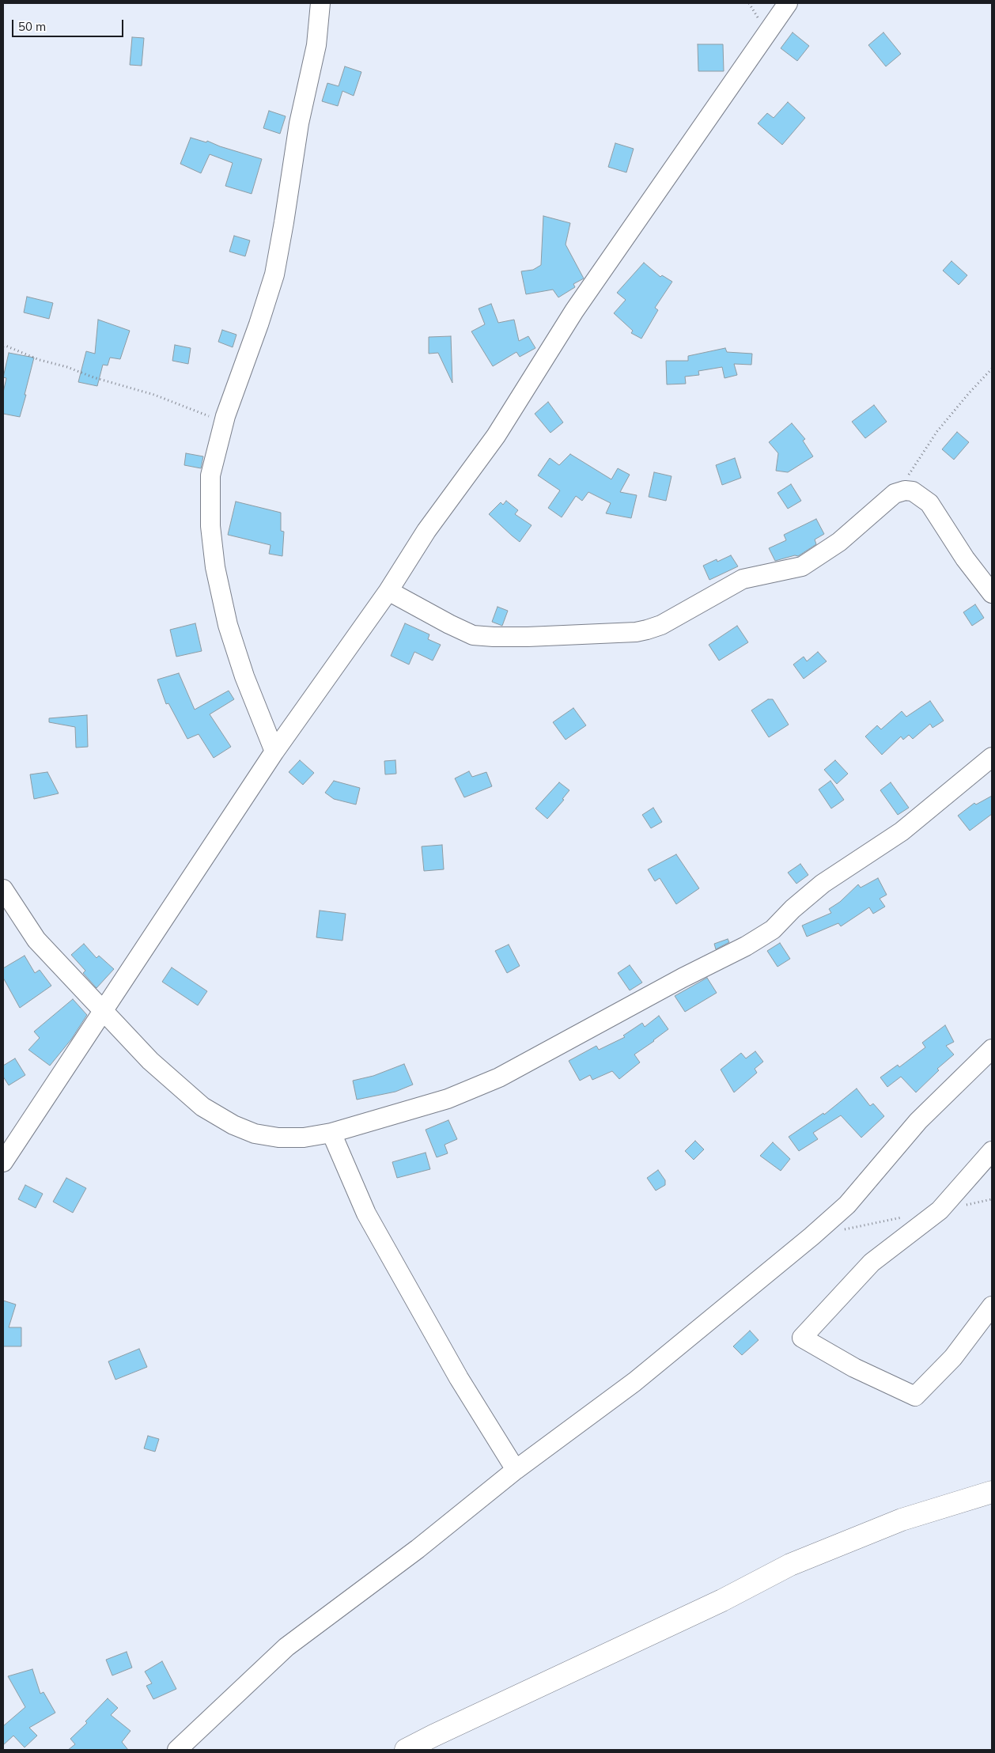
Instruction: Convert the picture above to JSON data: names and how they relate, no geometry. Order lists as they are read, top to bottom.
{
  "scale_bar": "50 m"
}
